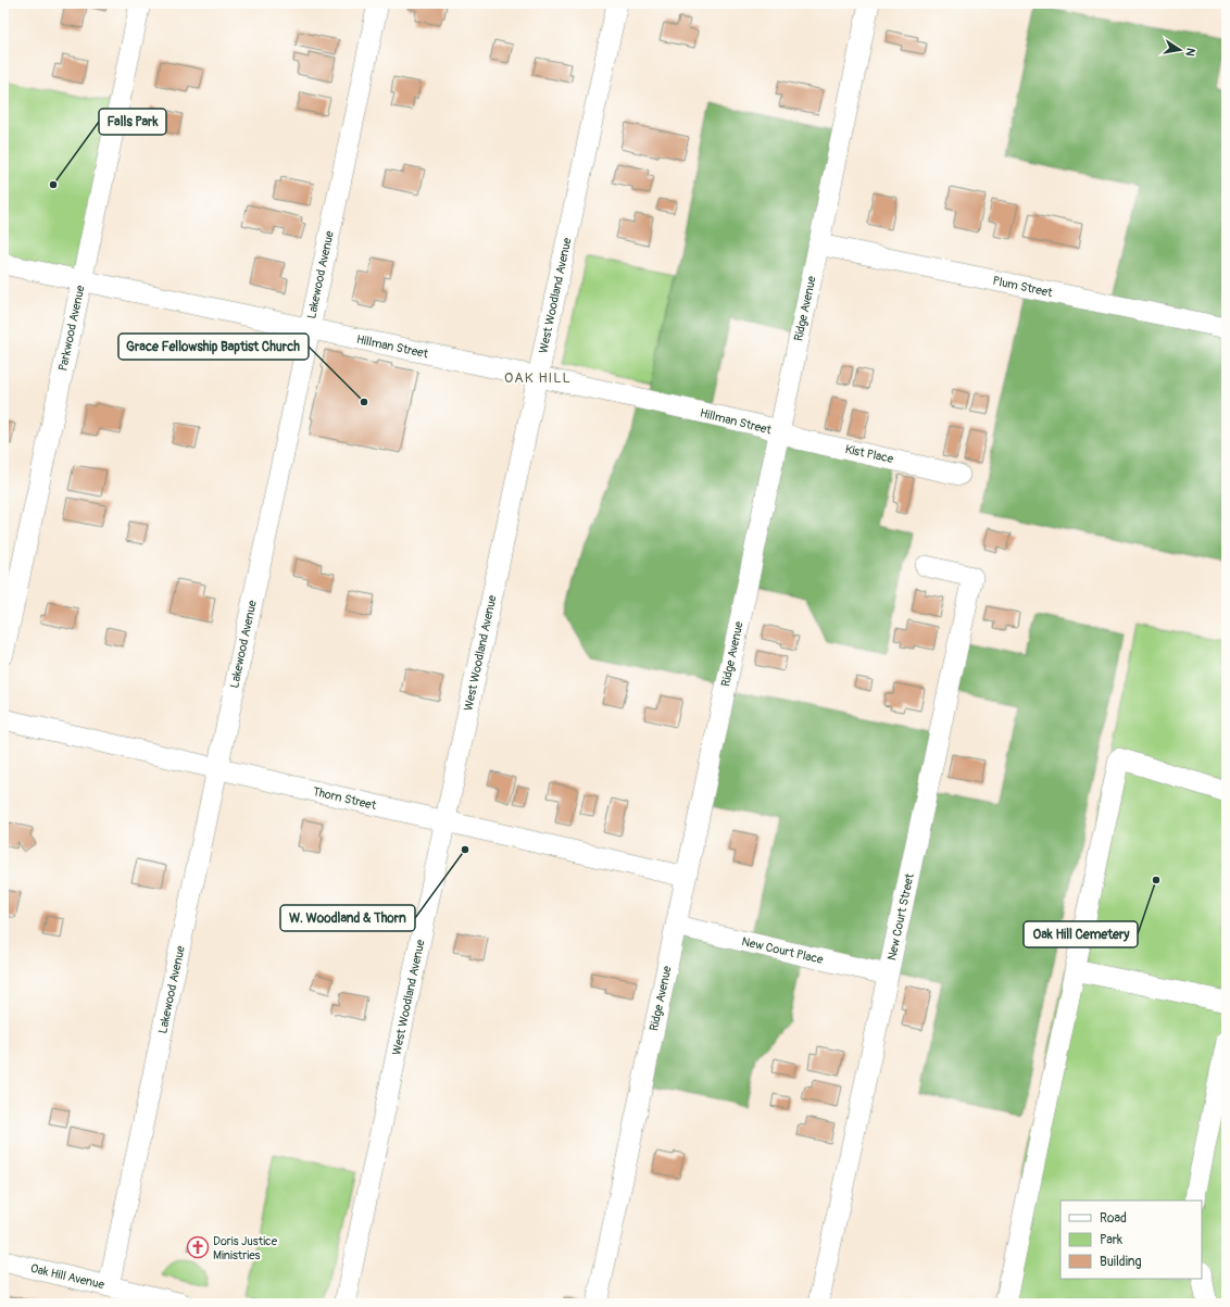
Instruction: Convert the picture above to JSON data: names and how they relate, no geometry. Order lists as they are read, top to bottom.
{
  "streets": {
    "street": [
      "Lakewood Avenue",
      "Plum Street",
      "West Woodland Avenue",
      "Ridge Avenue",
      "Parkwood Avenue",
      "Hillman Street",
      "Kist Place",
      "Thorn Street",
      "New Court Street",
      "New Court Place",
      "Oak Hill Avenue"
    ]
  },
  "crossings": [
    ["Lakewood Avenue", "Hillman Street"],
    ["Lakewood Avenue", "Thorn Street"],
    ["Lakewood Avenue", "Oak Hill Avenue"],
    ["Plum Street", "Ridge Avenue"],
    ["West Woodland Avenue", "Hillman Street"],
    ["West Woodland Avenue", "Thorn Street"],
    ["Ridge Avenue", "Hillman Street"],
    ["Ridge Avenue", "Kist Place"],
    ["Ridge Avenue", "Thorn Street"],
    ["Ridge Avenue", "New Court Place"],
    ["Parkwood Avenue", "Hillman Street"],
    ["Hillman Street", "Kist Place"],
    ["New Court Street", "New Court Place"]
  ],
  "districts": ["OAK HILL"],
  "places": {
    "other": [
      "Falls Park",
      "Grace Fellowship Baptist Church",
      "W. Woodland & Thorn",
      "Oak Hill Cemetery"
    ],
    "church": ["Doris Justice Ministries"]
  },
  "legend": ["Road", "Park", "Building"],
  "north": "right"
}
